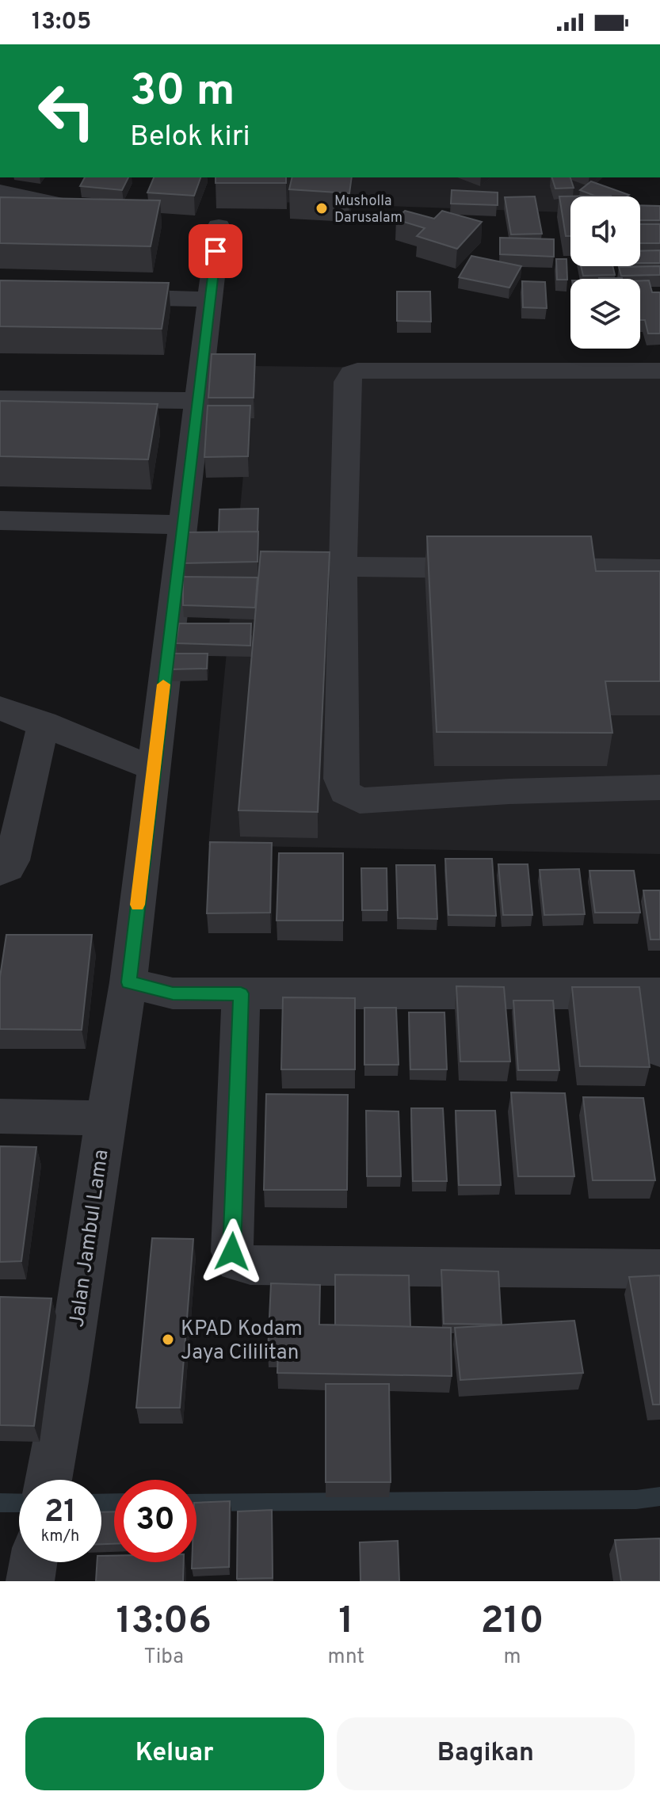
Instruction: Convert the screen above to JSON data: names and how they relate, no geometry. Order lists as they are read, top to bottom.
{
  "streets": {
    "street": ["Jalan Jambul Lama"]
  },
  "places": ["Musholla Darusalam", "KPAD Kodam Jaya Cililitan"],
  "page": {
    "status": "13:05",
    "turn": ["30 m", "Belok kiri"],
    "speed": "21 km/h",
    "limit": "30",
    "eta": [
      "13:06",
      "Tiba",
      "1",
      "mnt",
      "210",
      "m"
    ],
    "buttons": ["Keluar", "Bagikan"]
  }
}
